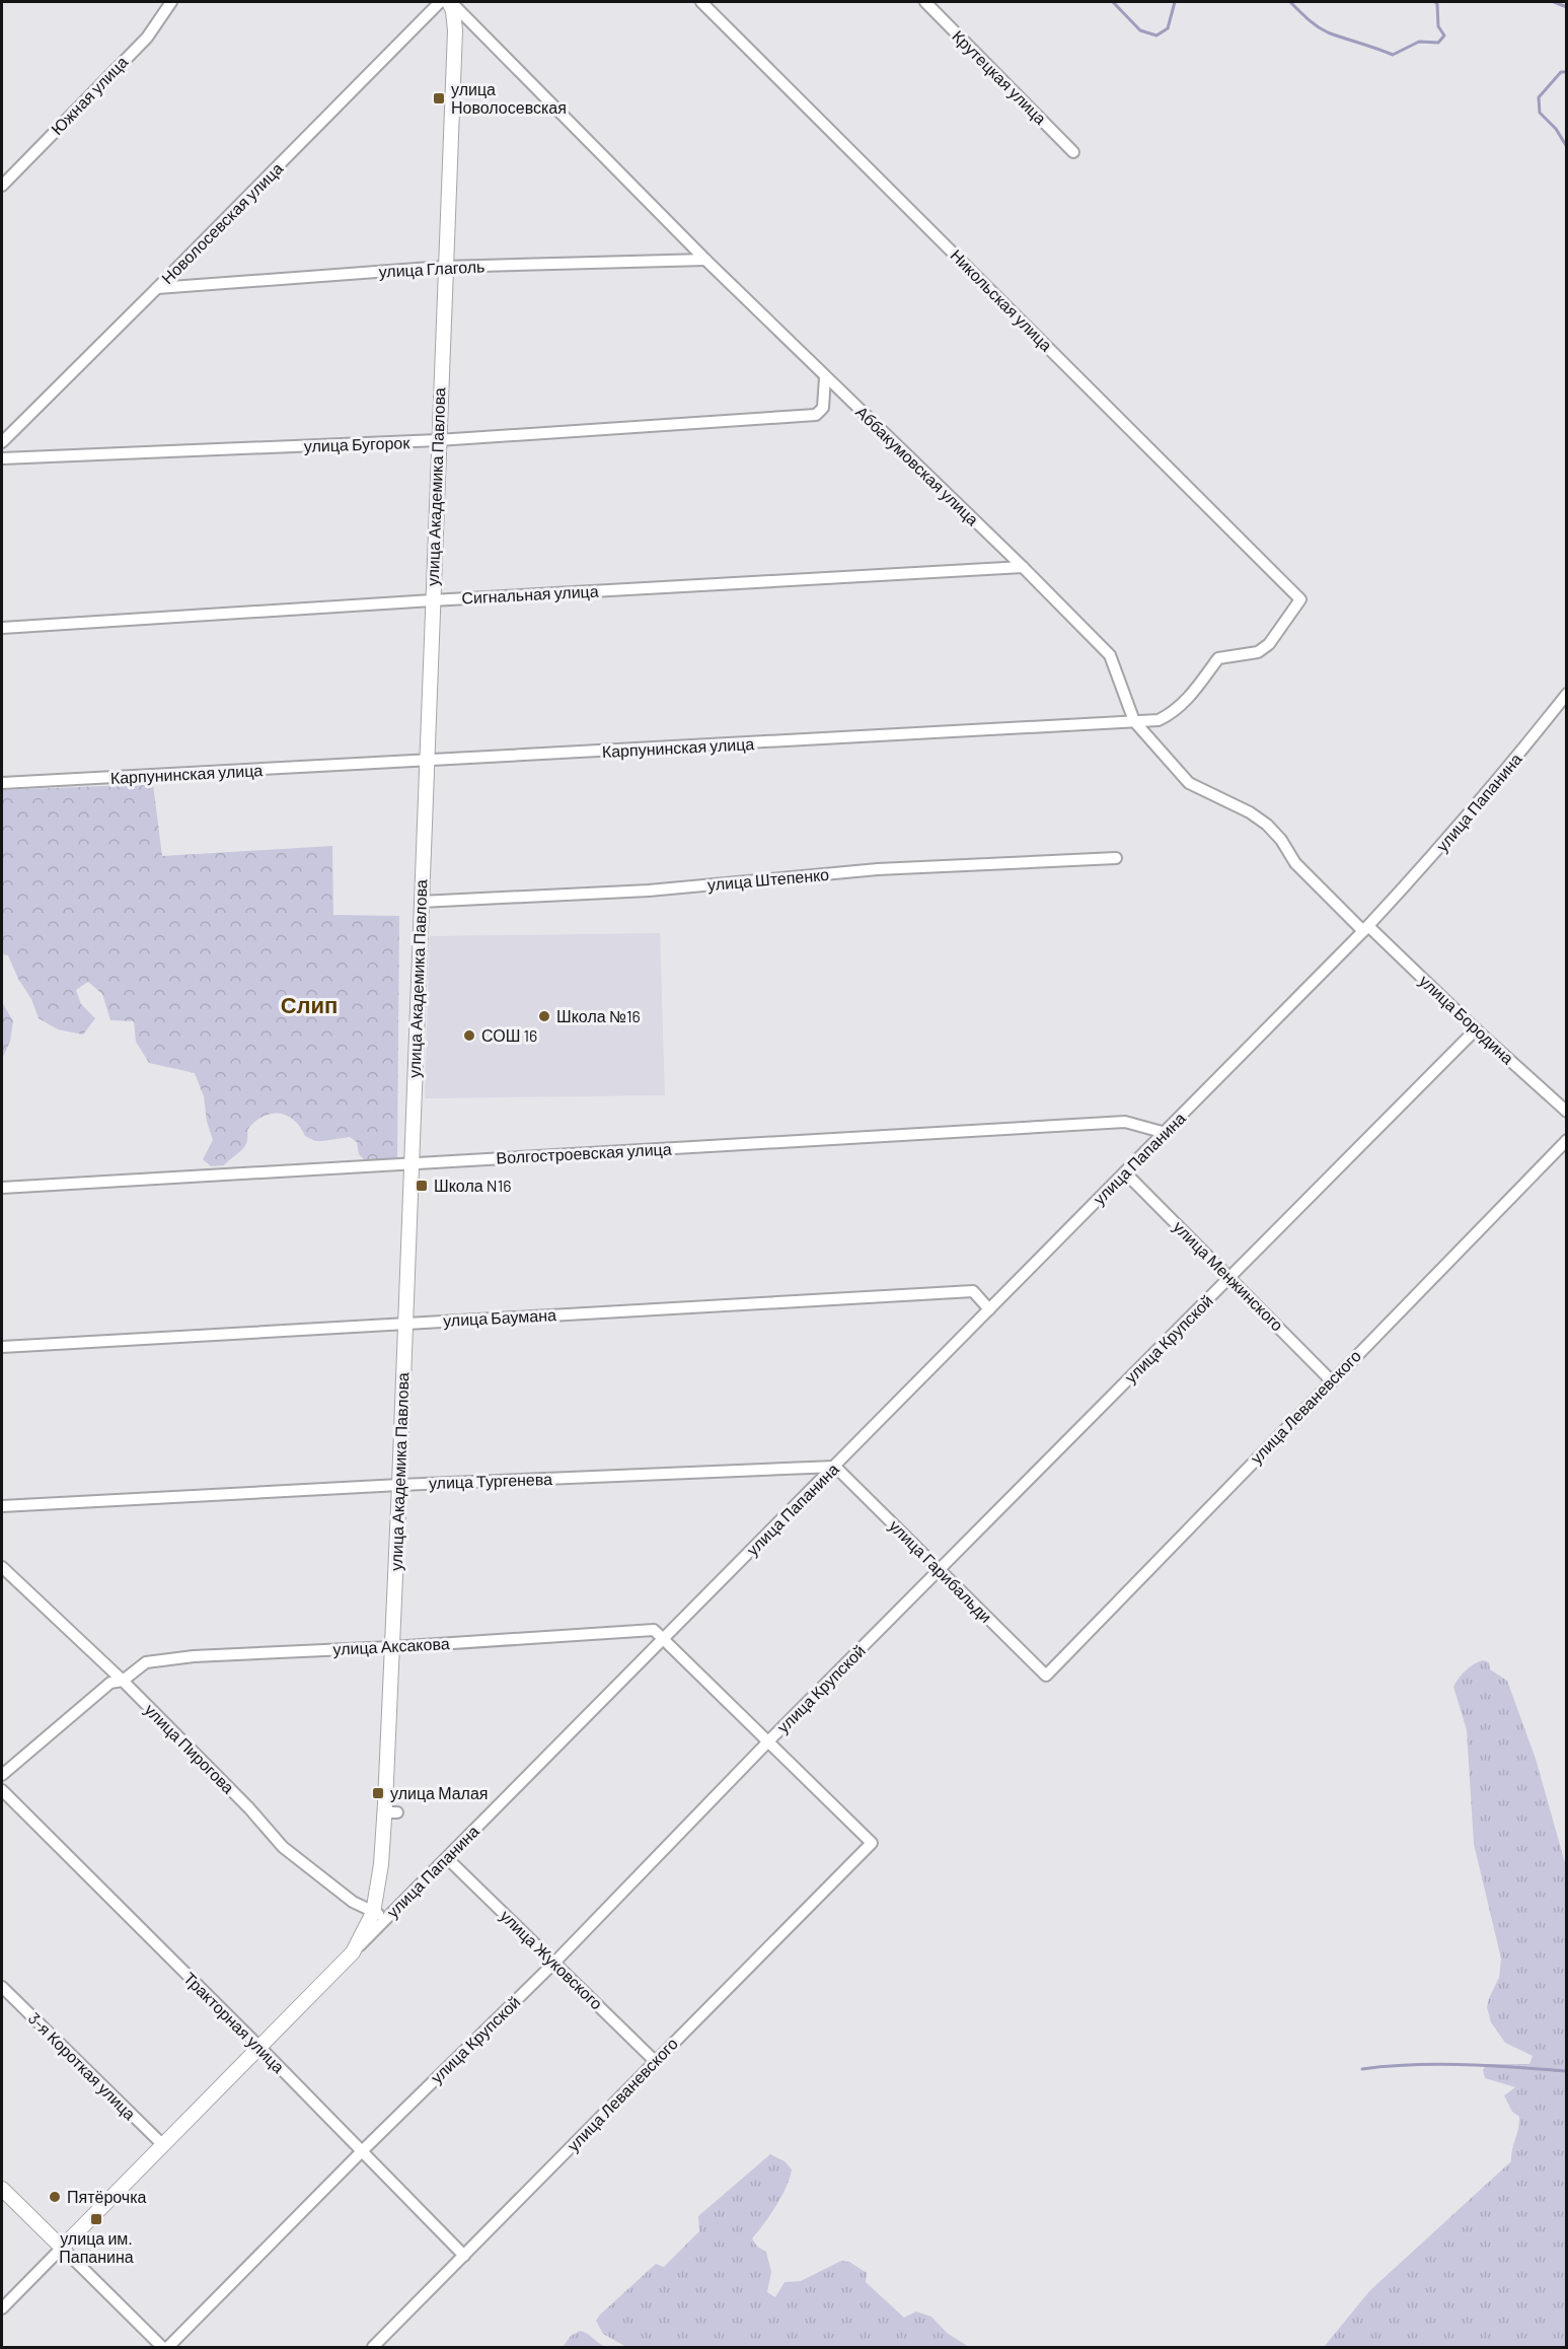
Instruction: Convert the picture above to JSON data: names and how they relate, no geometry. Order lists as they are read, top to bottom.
{
  "streets": {
    "street": [
      "Крутецкая улица",
      "Южная улица",
      "Новолосевская улица",
      "улица Глаголь",
      "Никольская улица",
      "улица Бугорок",
      "Аббакумовская улица",
      "улица Академика Павлова",
      "Сигнальная улица",
      "Карпунинская улица",
      "улица Папанина",
      "улица Штепенко",
      "улица Бородина",
      "Волгостроевская улица",
      "улица Менжинского",
      "улица Баумана",
      "улица Крупской",
      "улица Леваневского",
      "улица Тургенева",
      "улица Гарибальди",
      "улица Аксакова",
      "улица Пирогова",
      "улица Жуковского",
      "Тракторная улица",
      "3-я Короткая улица"
    ]
  },
  "crossings": [
    ["Новолосевская улица", "улица Глаголь"],
    ["улица Глаголь", "Аббакумовская улица"],
    ["улица Глаголь", "улица Академика Павлова"],
    ["Никольская улица", "Карпунинская улица"],
    ["улица Бугорок", "Аббакумовская улица"],
    ["улица Бугорок", "улица Академика Павлова"],
    ["Аббакумовская улица", "улица Академика Павлова"],
    ["Аббакумовская улица", "Сигнальная улица"],
    ["Аббакумовская улица", "Карпунинская улица"],
    ["Аббакумовская улица", "улица Папанина"],
    ["Аббакумовская улица", "улица Бородина"],
    ["улица Академика Павлова", "Сигнальная улица"],
    ["улица Академика Павлова", "Карпунинская улица"],
    ["улица Академика Павлова", "улица Папанина"],
    ["улица Академика Павлова", "улица Штепенко"],
    ["улица Академика Павлова", "Волгостроевская улица"],
    ["улица Академика Павлова", "улица Баумана"],
    ["улица Академика Павлова", "улица Тургенева"],
    ["улица Академика Павлова", "улица Аксакова"],
    ["улица Академика Павлова", "улица Пирогова"],
    ["улица Папанина", "улица Бородина"],
    ["улица Папанина", "Волгостроевская улица"],
    ["улица Папанина", "улица Менжинского"],
    ["улица Папанина", "улица Баумана"],
    ["улица Папанина", "улица Тургенева"],
    ["улица Папанина", "улица Гарибальди"],
    ["улица Папанина", "улица Аксакова"],
    ["улица Папанина", "улица Пирогова"],
    ["улица Папанина", "улица Жуковского"],
    ["улица Папанина", "Тракторная улица"],
    ["улица Папанина", "3-я Короткая улица"],
    ["улица Бородина", "улица Крупской"],
    ["улица Менжинского", "улица Крупской"],
    ["улица Менжинского", "улица Леваневского"],
    ["улица Крупской", "улица Леваневского"],
    ["улица Крупской", "улица Гарибальди"],
    ["улица Крупской", "улица Жуковского"],
    ["улица Крупской", "Тракторная улица"],
    ["улица Леваневского", "улица Гарибальди"],
    ["улица Леваневского", "улица Жуковского"],
    ["улица Леваневского", "Тракторная улица"],
    ["улица Тургенева", "улица Гарибальди"],
    ["улица Аксакова", "улица Пирогова"]
  ],
  "districts": ["Слип"],
  "places": {
    "transit": [
      "улица Новолосевская",
      "Школа N16",
      "улица Малая",
      "улица им. Папанина"
    ],
    "other": ["Школа №16", "СОШ 16", "Пятёрочка"]
  }
}
